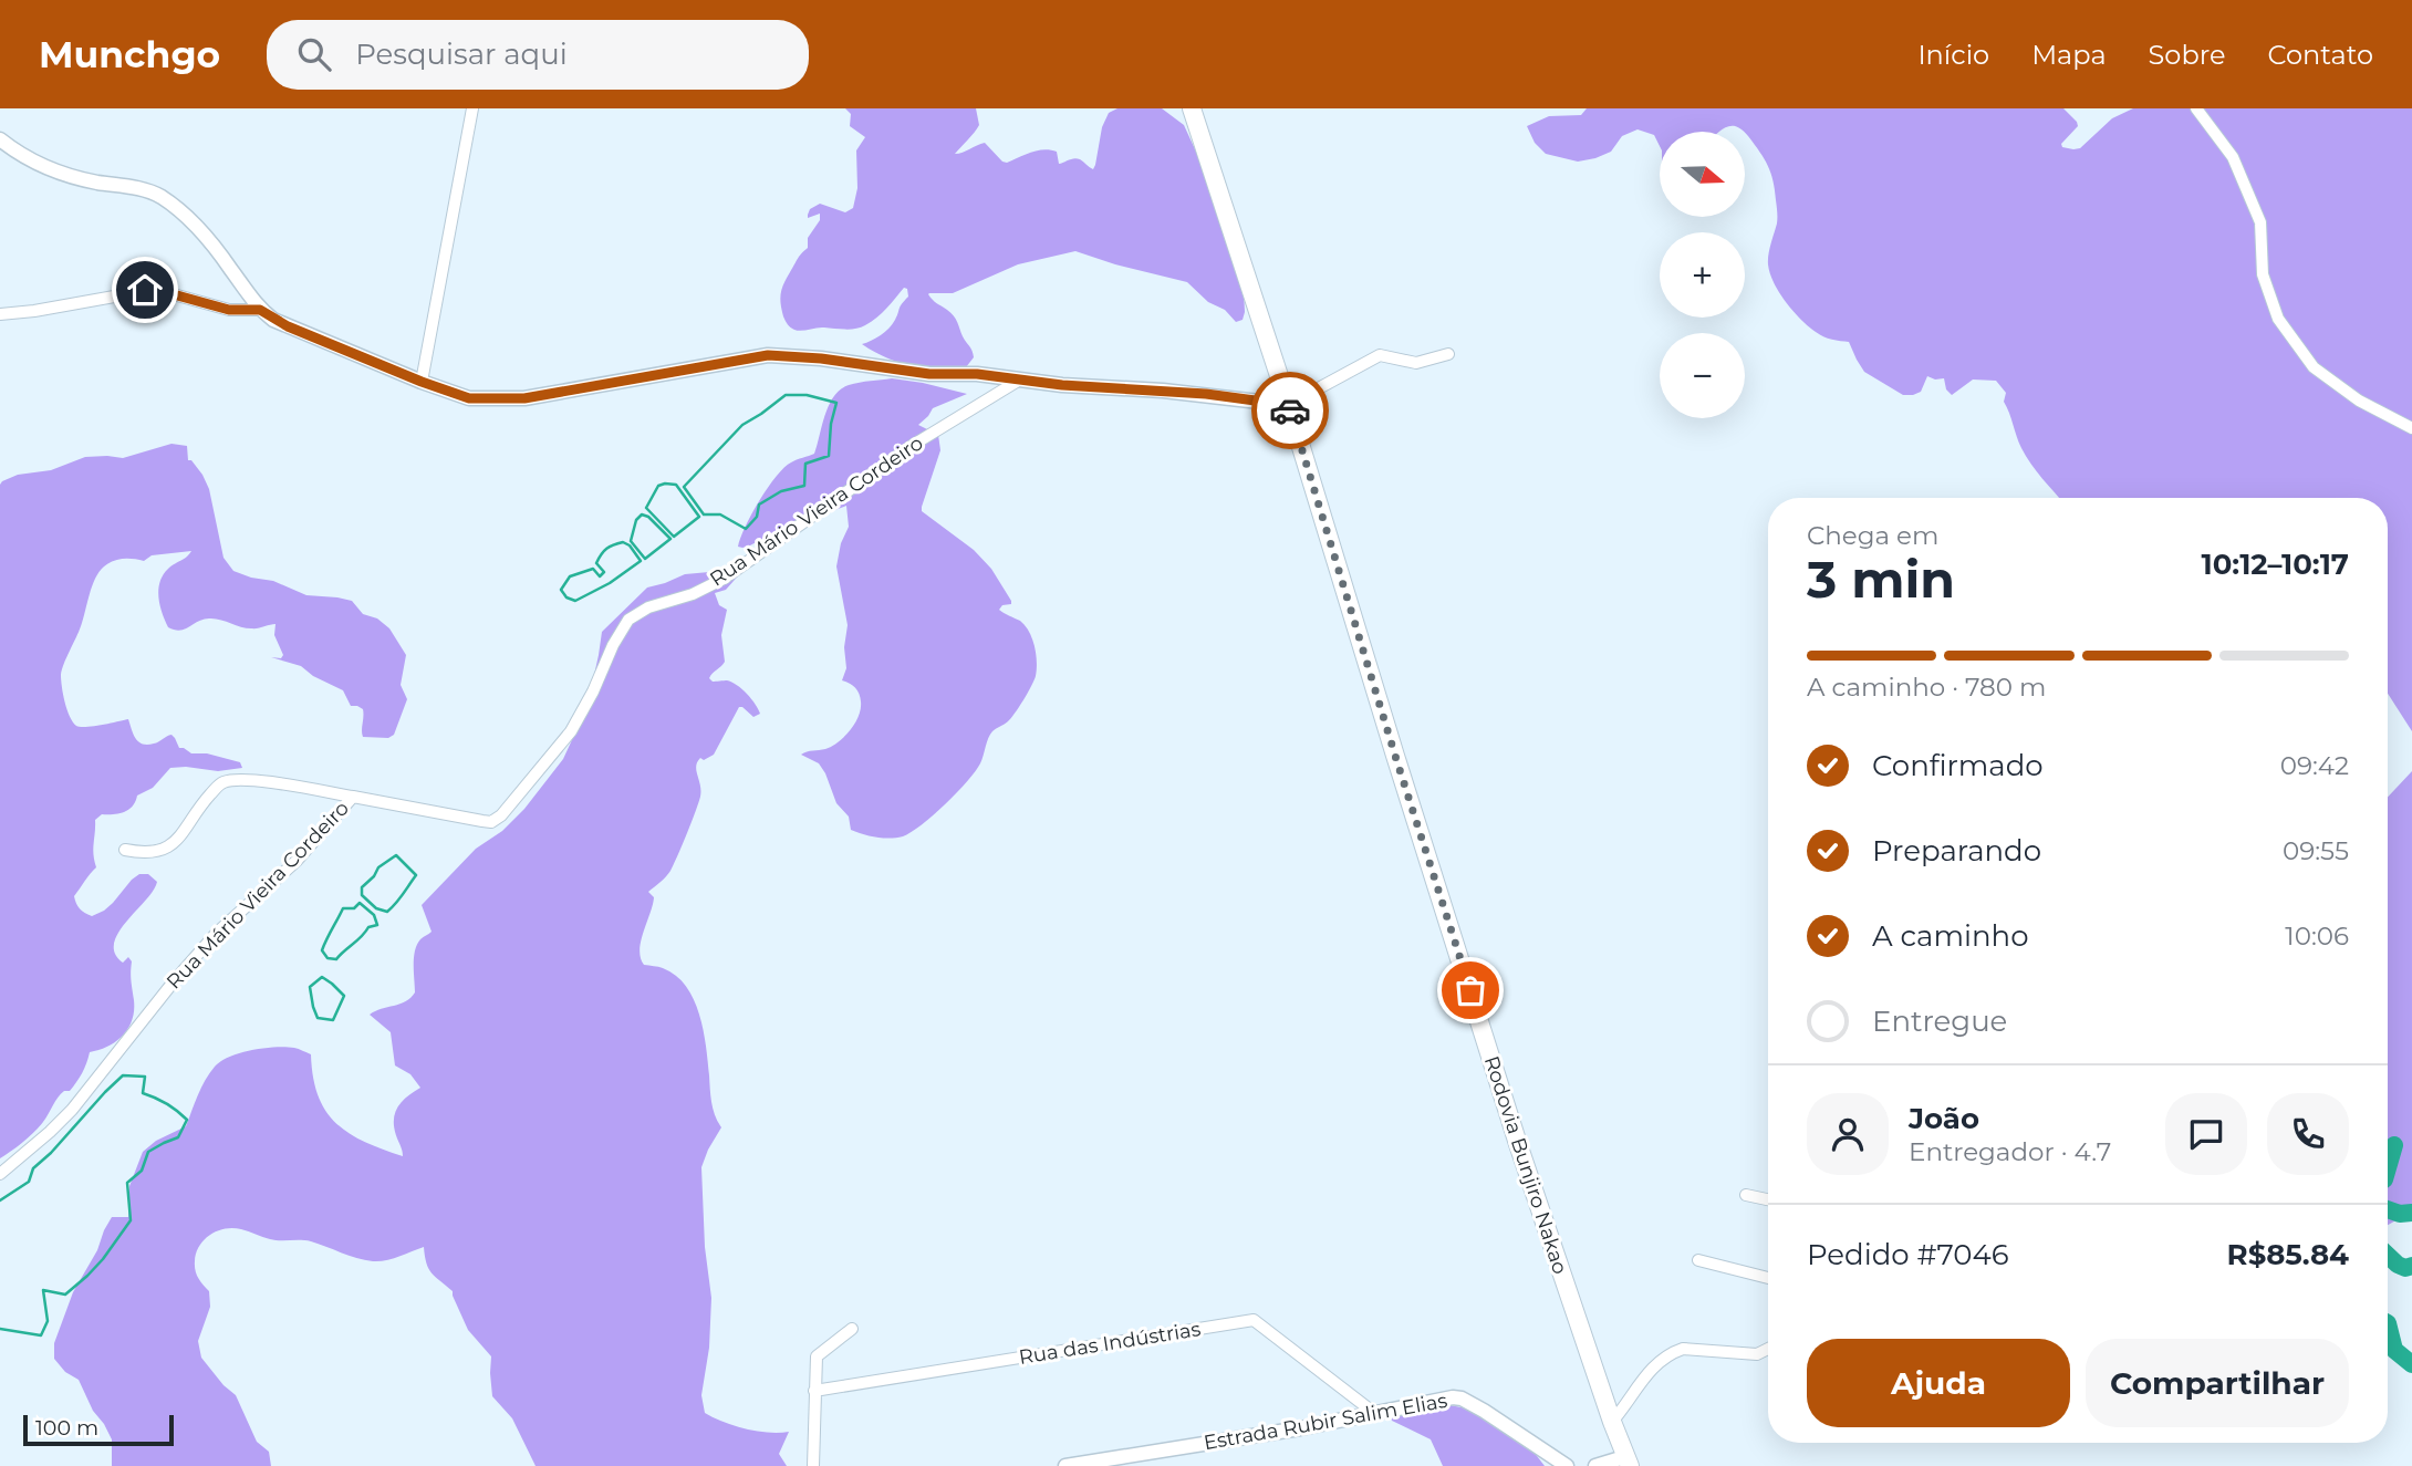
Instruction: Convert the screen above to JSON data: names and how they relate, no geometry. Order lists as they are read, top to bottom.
{
  "streets": {
    "main road": ["Rodovia Bunjiro Nakao"],
    "street": ["Rua Mário Vieira Cordeiro", "Rua das Indústrias", "Estrada Rubir Salim Elias"]
  },
  "crossings": [
    ["Rua das Indústrias", "Estrada Rubir Salim Elias"]
  ],
  "scale_bar": "100 m",
  "north": "right",
  "page": {
    "header": "Munchgo",
    "search": "Pesquisar aqui",
    "nav": [
      "Início",
      "Mapa",
      "Sobre",
      "Contato"
    ],
    "map_buttons": ["+", "−"],
    "heading": ["3 min", "Chega em", "10:12–10:17"],
    "panel": [
      "João",
      "Entregador · 4.7",
      "Pedido #7046",
      "R$85.84"
    ],
    "bar": "A caminho · 780 m",
    "list": [
      ["Confirmado", "09:42"],
      ["Preparando", "09:55"],
      ["A caminho", "10:06"],
      "Entregue"
    ],
    "buttons": ["Ajuda", "Compartilhar"],
    "scale": "100 m"
  }
}
